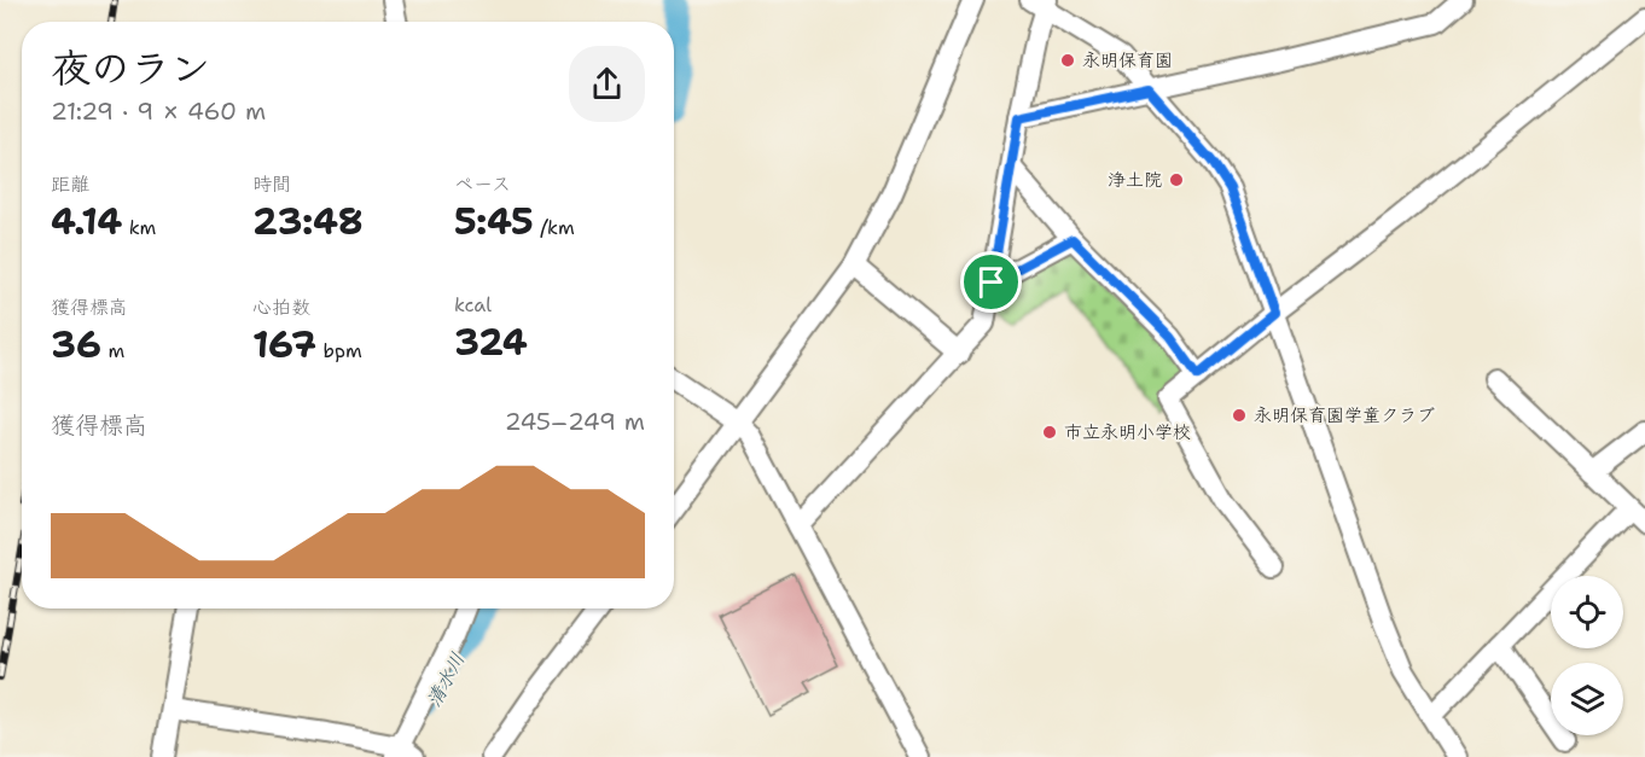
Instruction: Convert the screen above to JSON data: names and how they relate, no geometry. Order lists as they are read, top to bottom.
{
  "water": ["清水川"],
  "places": [
    "永明保育園",
    "浄土院",
    "永明保育園学童クラブ",
    "市立永明小学校"
  ],
  "page": {
    "heading": ["夜のラン", "21:29 · 9 × 460 m"],
    "stats": [
      ["距離", "4.14 km"],
      ["時間", "23:48"],
      ["ペース", "5:45 /km"],
      ["獲得標高", "36 m"],
      ["心拍数", "167 bpm"],
      ["kcal", "324"]
    ],
    "chart": ["獲得標高", "245–249 m"]
  }
}
